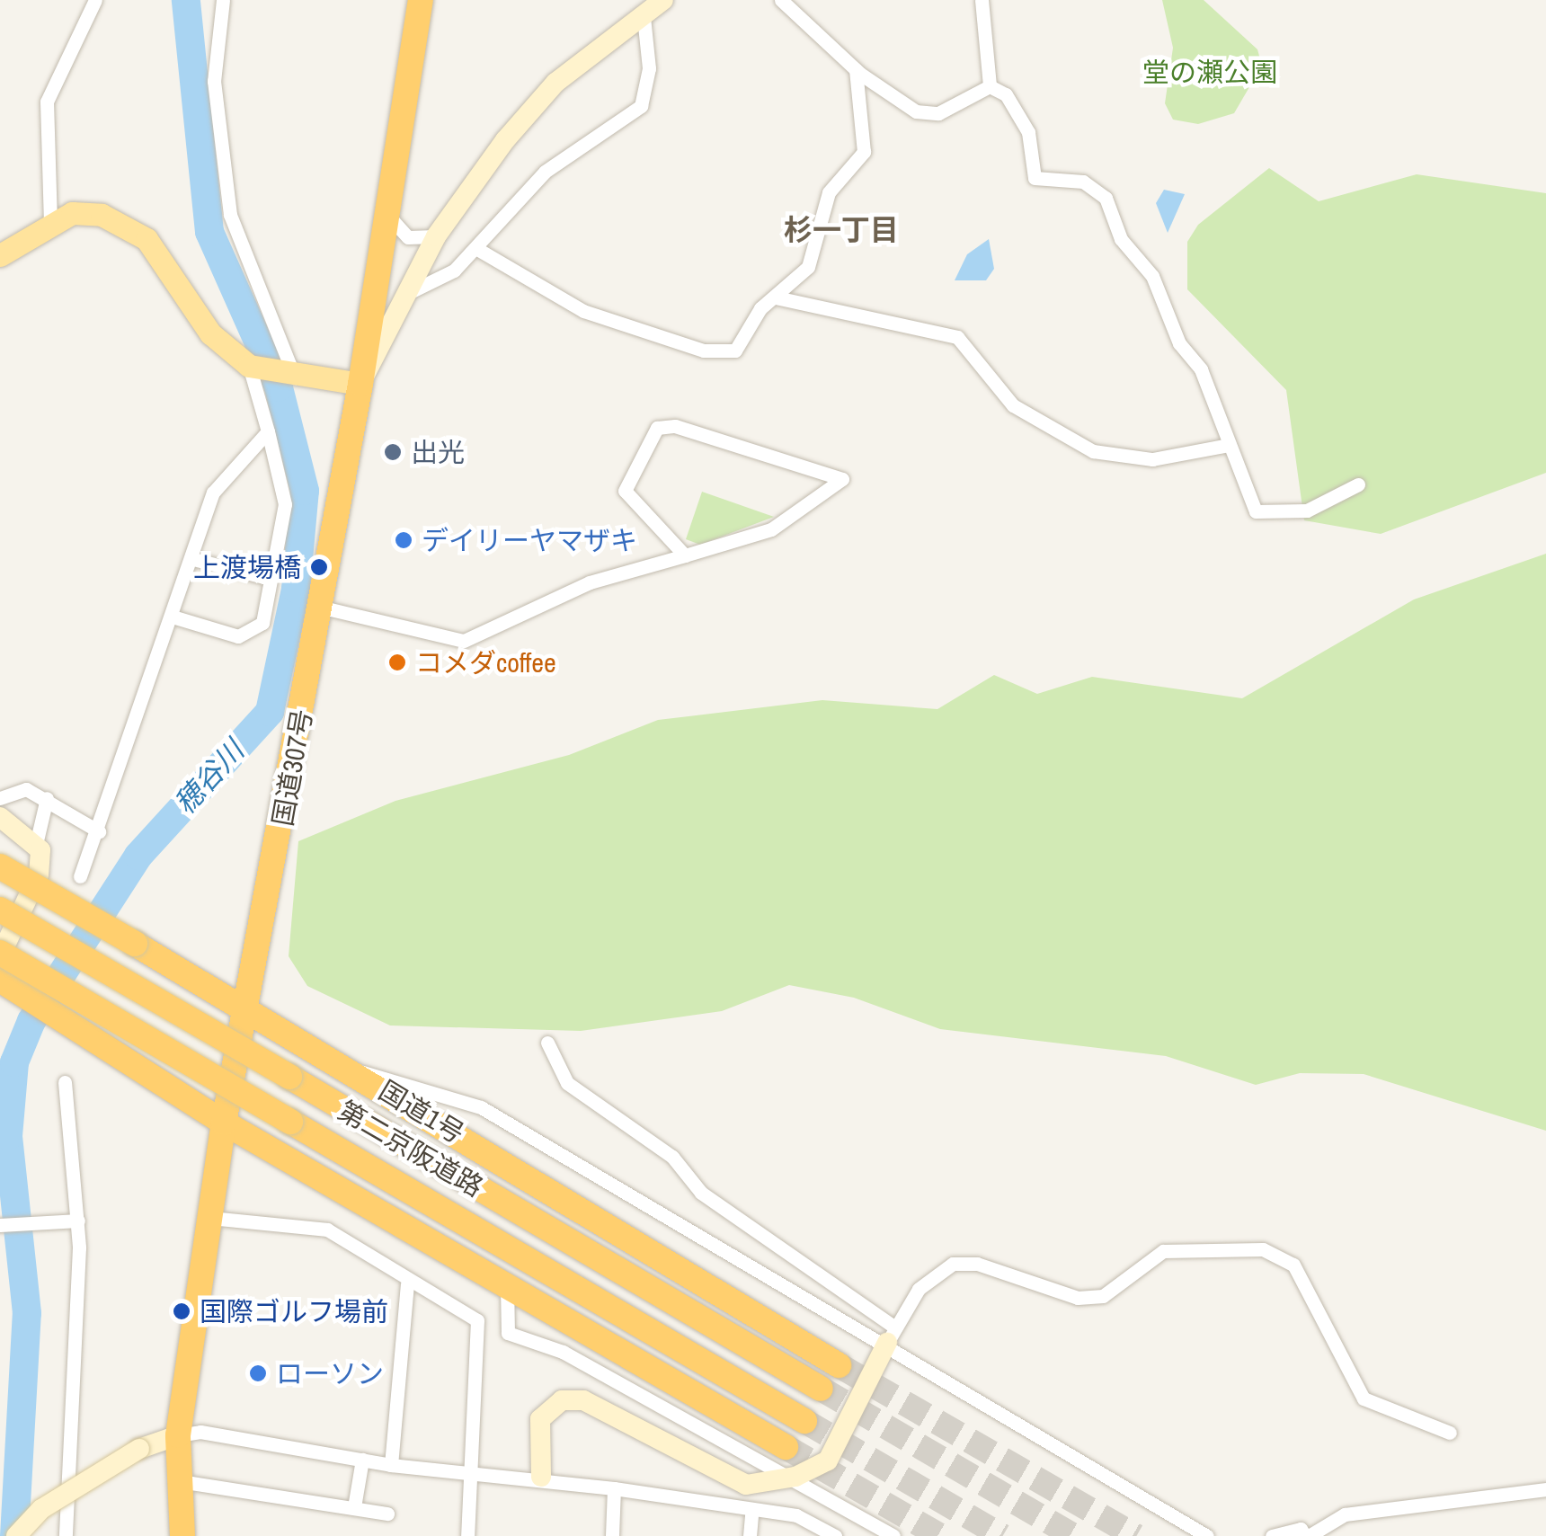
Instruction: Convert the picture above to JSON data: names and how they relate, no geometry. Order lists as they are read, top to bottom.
{
  "streets": {
    "highway": ["国道307号", "国道1号", "第二京阪道路"]
  },
  "crossings": [
    ["国道307号", "国道1号"]
  ],
  "districts": ["杉一丁目"],
  "water": ["穂谷川"],
  "parks": ["堂の瀬公園"],
  "places": [
    "出光",
    "デイリーヤマザキ",
    "上渡場橋",
    "コメダcoffee",
    "国際ゴルフ場前",
    "ローソン"
  ]
}
